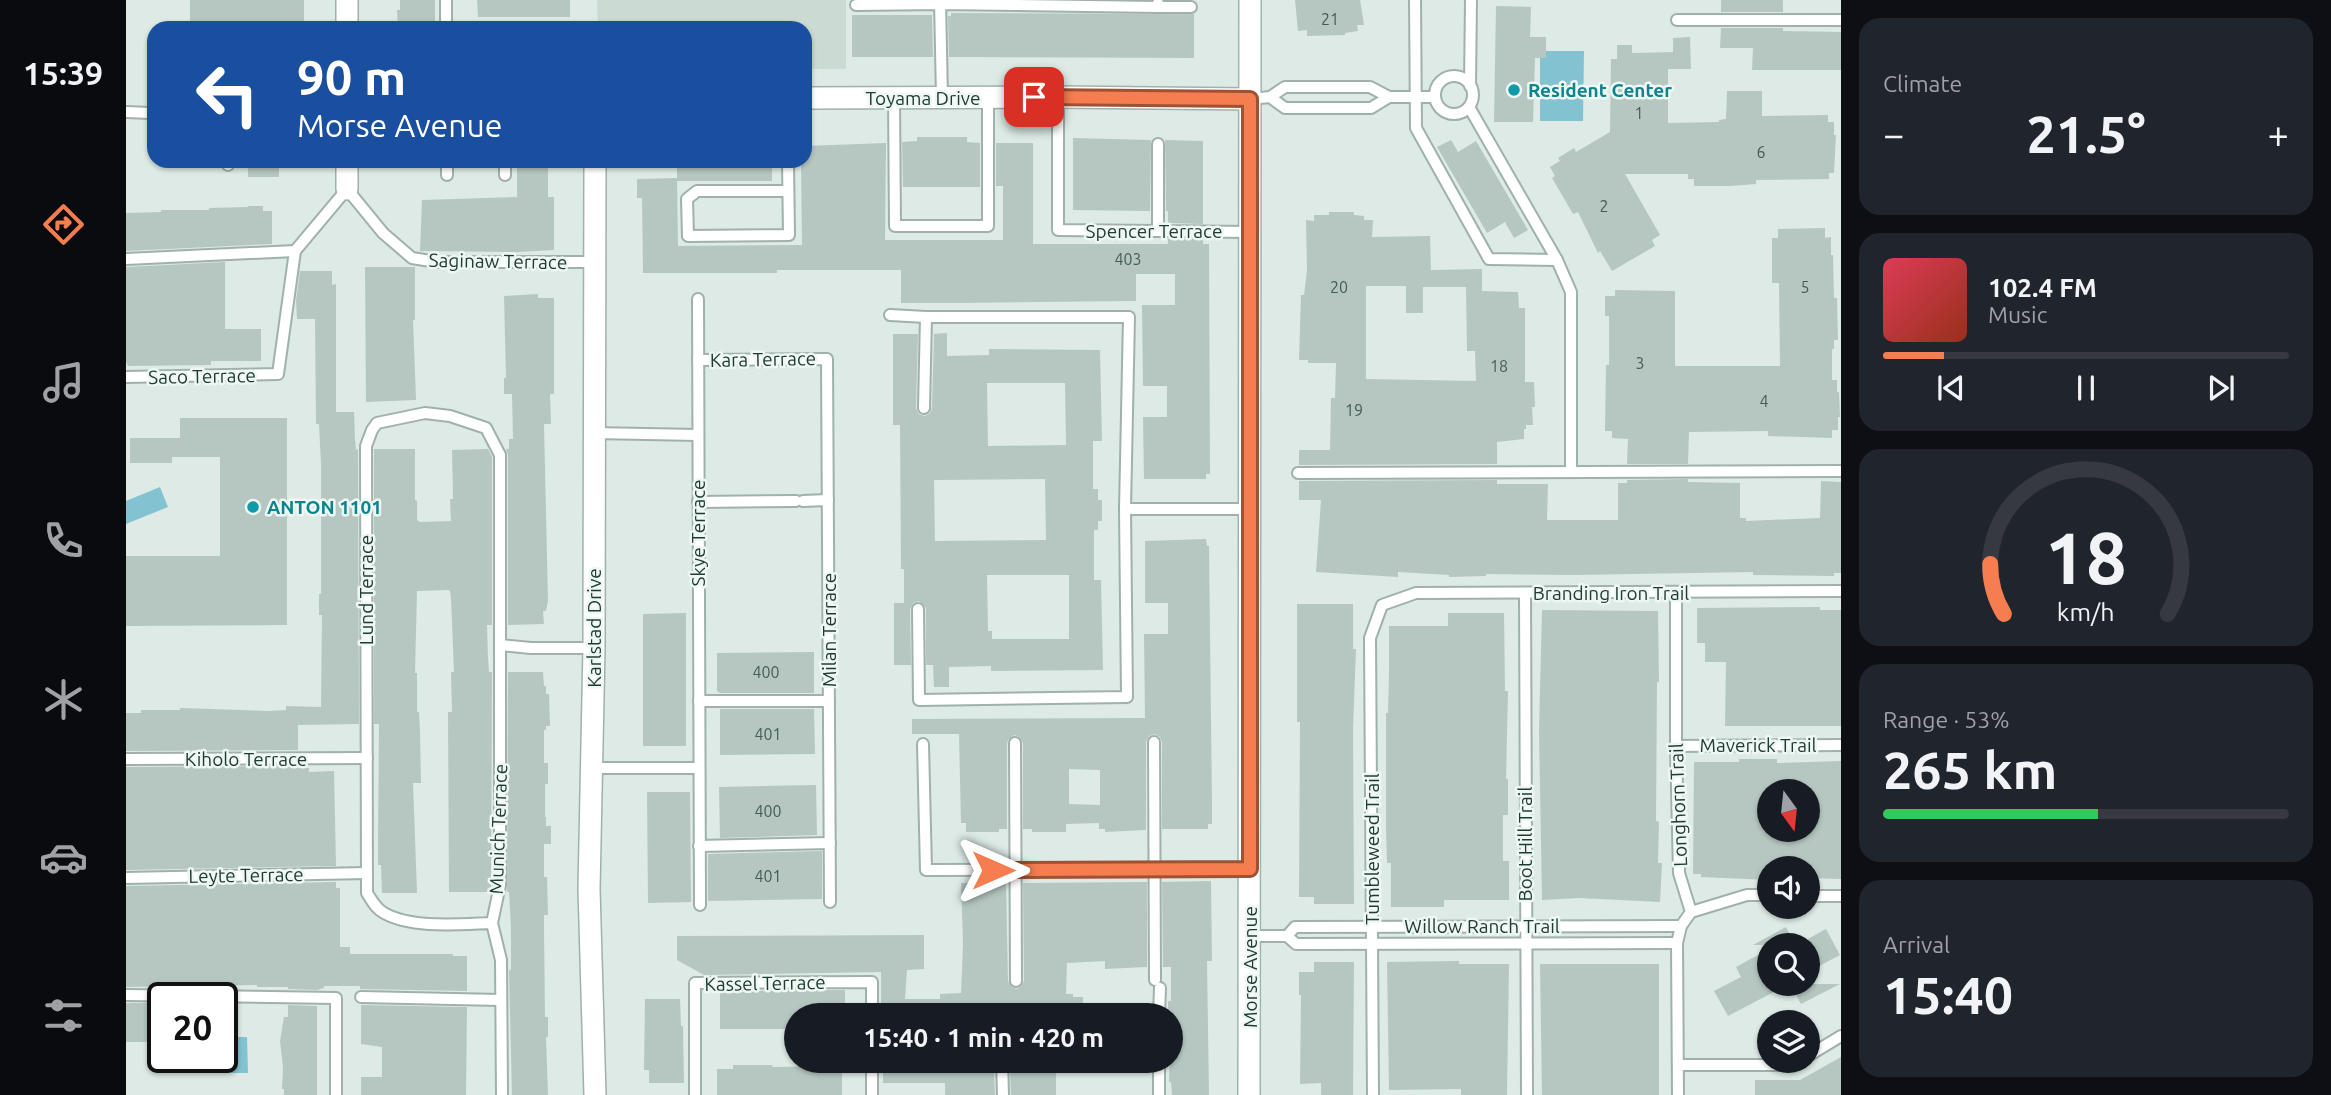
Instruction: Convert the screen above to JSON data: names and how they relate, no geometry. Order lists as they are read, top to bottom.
{
  "streets": {
    "street": ["Toyama Drive", "Karlstad Drive", "Morse Avenue"],
    "lane": [
      "Spencer Terrace",
      "Saginaw Terrace",
      "Kara Terrace",
      "Saco Terrace",
      "Skye Terrace",
      "Lund Terrace",
      "Branding Iron Trail",
      "Milan Terrace",
      "Maverick Trail",
      "Kiholo Terrace",
      "Longhorn Trail",
      "Munich Terrace",
      "Boot Hill Trail",
      "Tumbleweed Trail",
      "Leyte Terrace",
      "Willow Ranch Trail",
      "Kassel Terrace"
    ]
  },
  "crossings": [
    ["Toyama Drive", "Spencer Terrace"],
    ["Toyama Drive", "Morse Avenue"],
    ["Spencer Terrace", "Morse Avenue"],
    ["Saginaw Terrace", "Karlstad Drive"],
    ["Kara Terrace", "Skye Terrace"],
    ["Kara Terrace", "Milan Terrace"],
    ["Lund Terrace", "Kiholo Terrace"],
    ["Lund Terrace", "Munich Terrace"],
    ["Lund Terrace", "Leyte Terrace"],
    ["Branding Iron Trail", "Longhorn Trail"],
    ["Branding Iron Trail", "Boot Hill Trail"],
    ["Branding Iron Trail", "Tumbleweed Trail"],
    ["Maverick Trail", "Longhorn Trail"],
    ["Boot Hill Trail", "Willow Ranch Trail"],
    ["Tumbleweed Trail", "Willow Ranch Trail"],
    ["Willow Ranch Trail", "Morse Avenue"]
  ],
  "places": ["Resident Center", "ANTON 1101"],
  "house_numbers": [
    "21",
    "1",
    "6",
    "2",
    "403",
    "20",
    "5",
    "3",
    "18",
    "4",
    "19",
    "400",
    "401",
    "400",
    "401"
  ],
  "north": "bottom",
  "page": {
    "tabs": "15:39",
    "tile": [
      "Climate",
      ["Range · 53%", "265 km"],
      ["Arrival", "15:40"]
    ],
    "turn": ["90 m", "Morse Avenue"],
    "heat": ["−", "21.5°", "+"],
    "song": ["102.4 FM", "Music"],
    "limit": "20",
    "trip": "15:40 · 1 min · 420 m",
    "gauge": ["18", "km/h"]
  }
}
